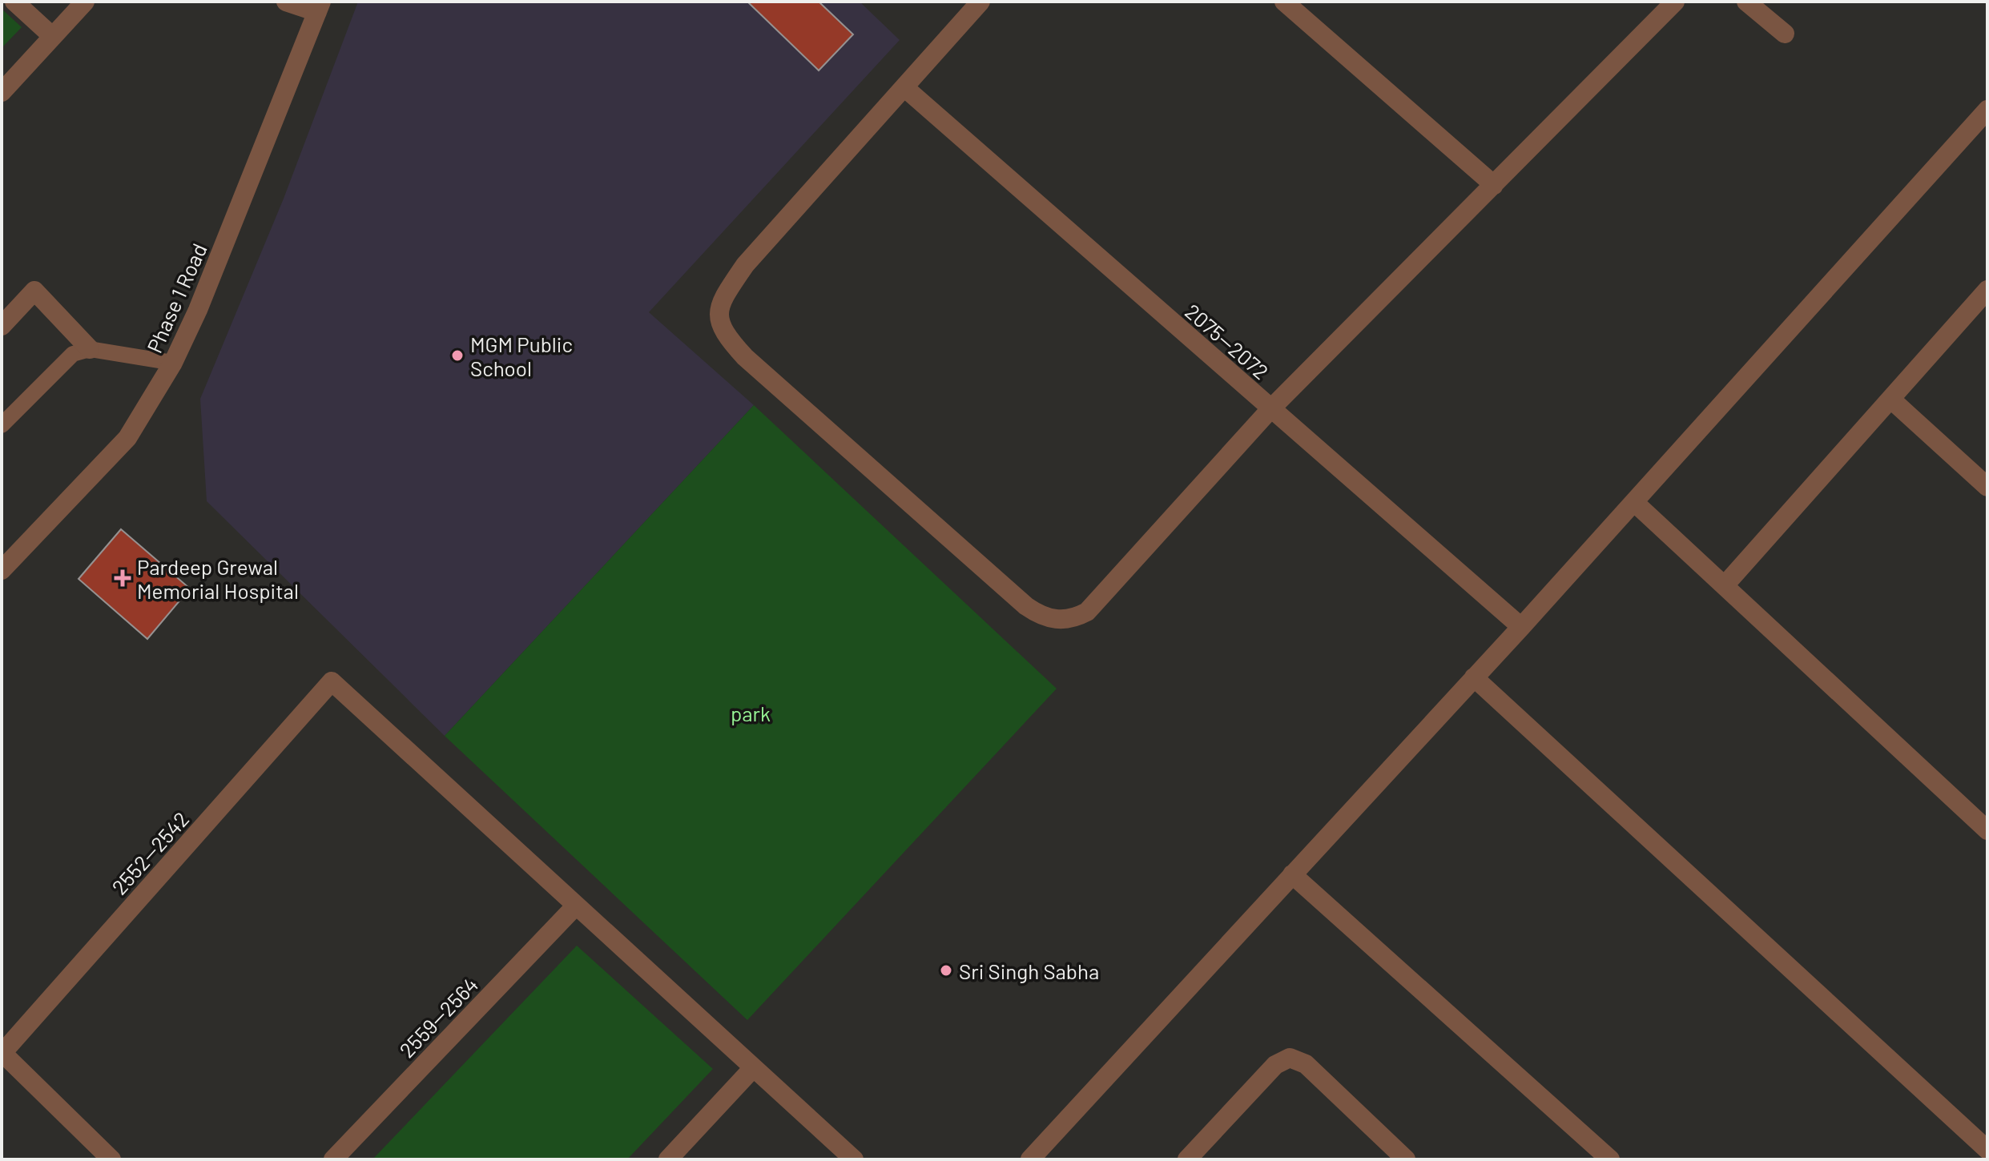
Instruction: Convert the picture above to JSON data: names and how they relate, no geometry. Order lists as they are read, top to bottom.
{
  "streets": {
    "street": [
      "Phase 1 Road",
      "2075--2072",
      "2552--2542",
      "2559--2564"
    ]
  },
  "crossings": [
    ["2552--2542", "2559--2564"]
  ],
  "parks": ["park"],
  "places": {
    "other": ["MGM Public School", "Sri Singh Sabha"],
    "health": ["Pardeep Grewal Memorial Hospital"]
  }
}
